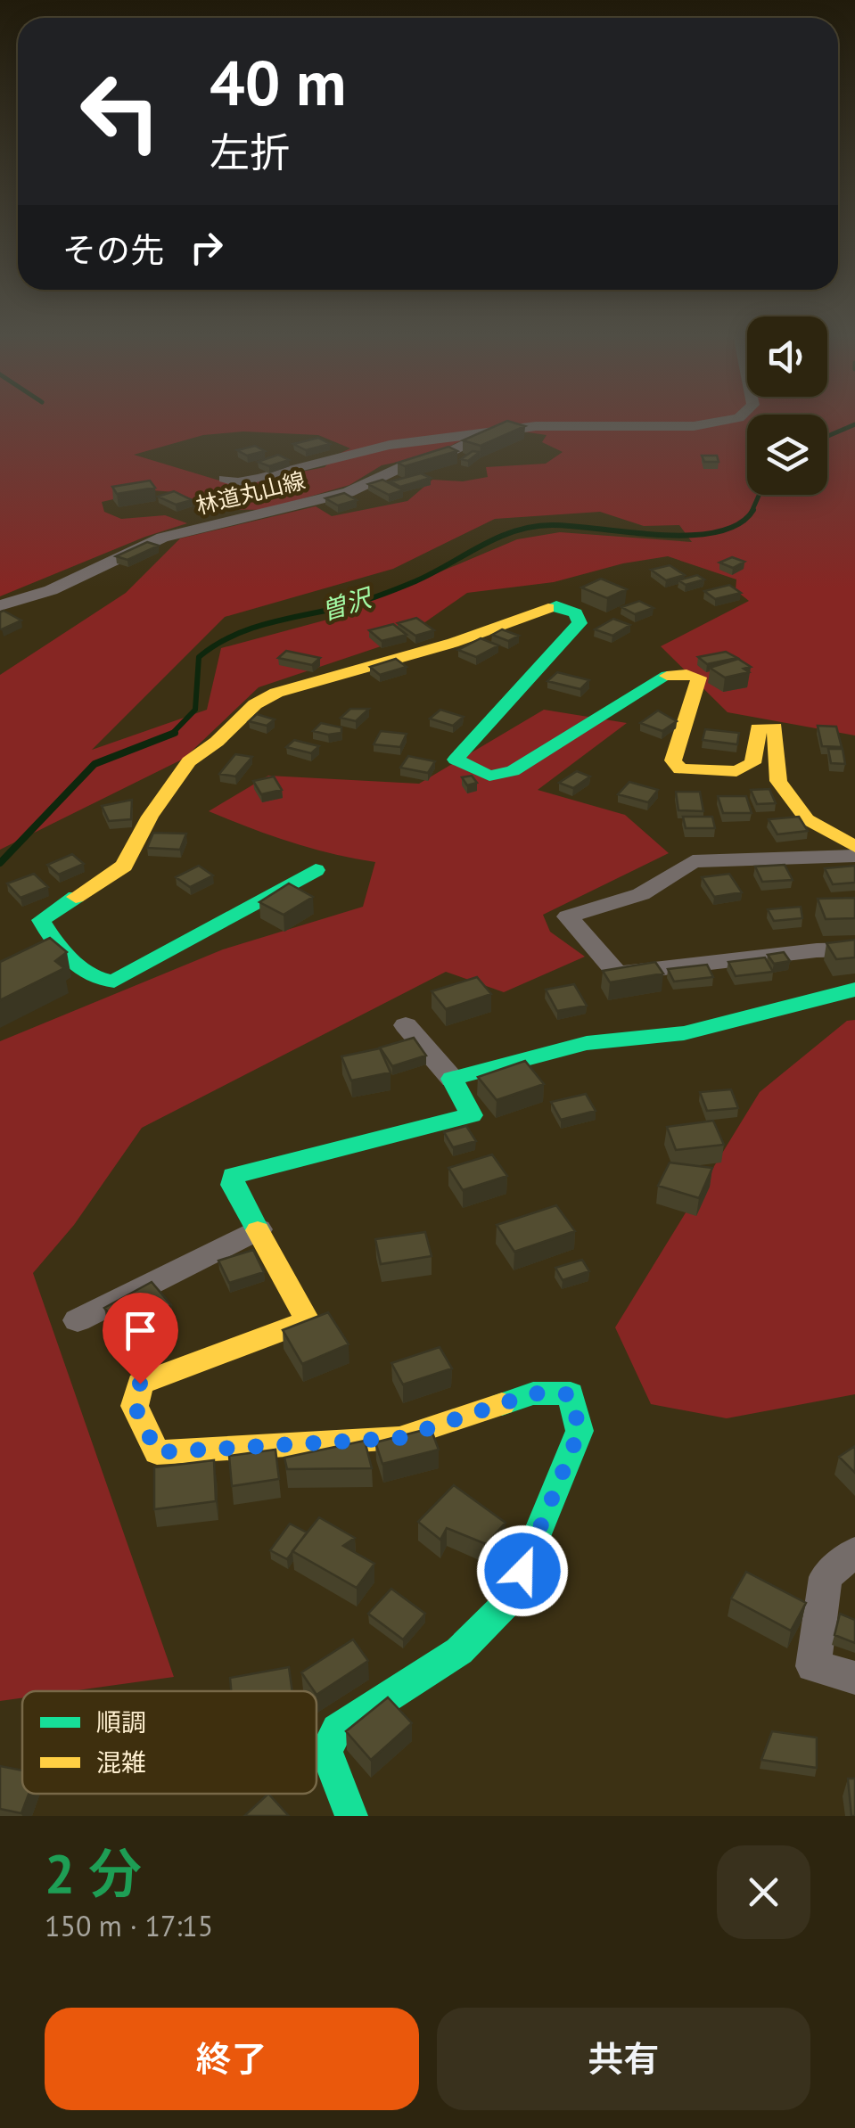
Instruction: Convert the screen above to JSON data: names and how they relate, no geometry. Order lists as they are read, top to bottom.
{
  "streets": {
    "street": ["林道丸山線"]
  },
  "water": ["曽沢"],
  "legend": ["順調", "混雑"],
  "page": {
    "turn": ["40 m", "左折"],
    "then": "その先",
    "heading": ["2 分", "150 m · 17:15"],
    "buttons": ["終了", "共有"]
  }
}
